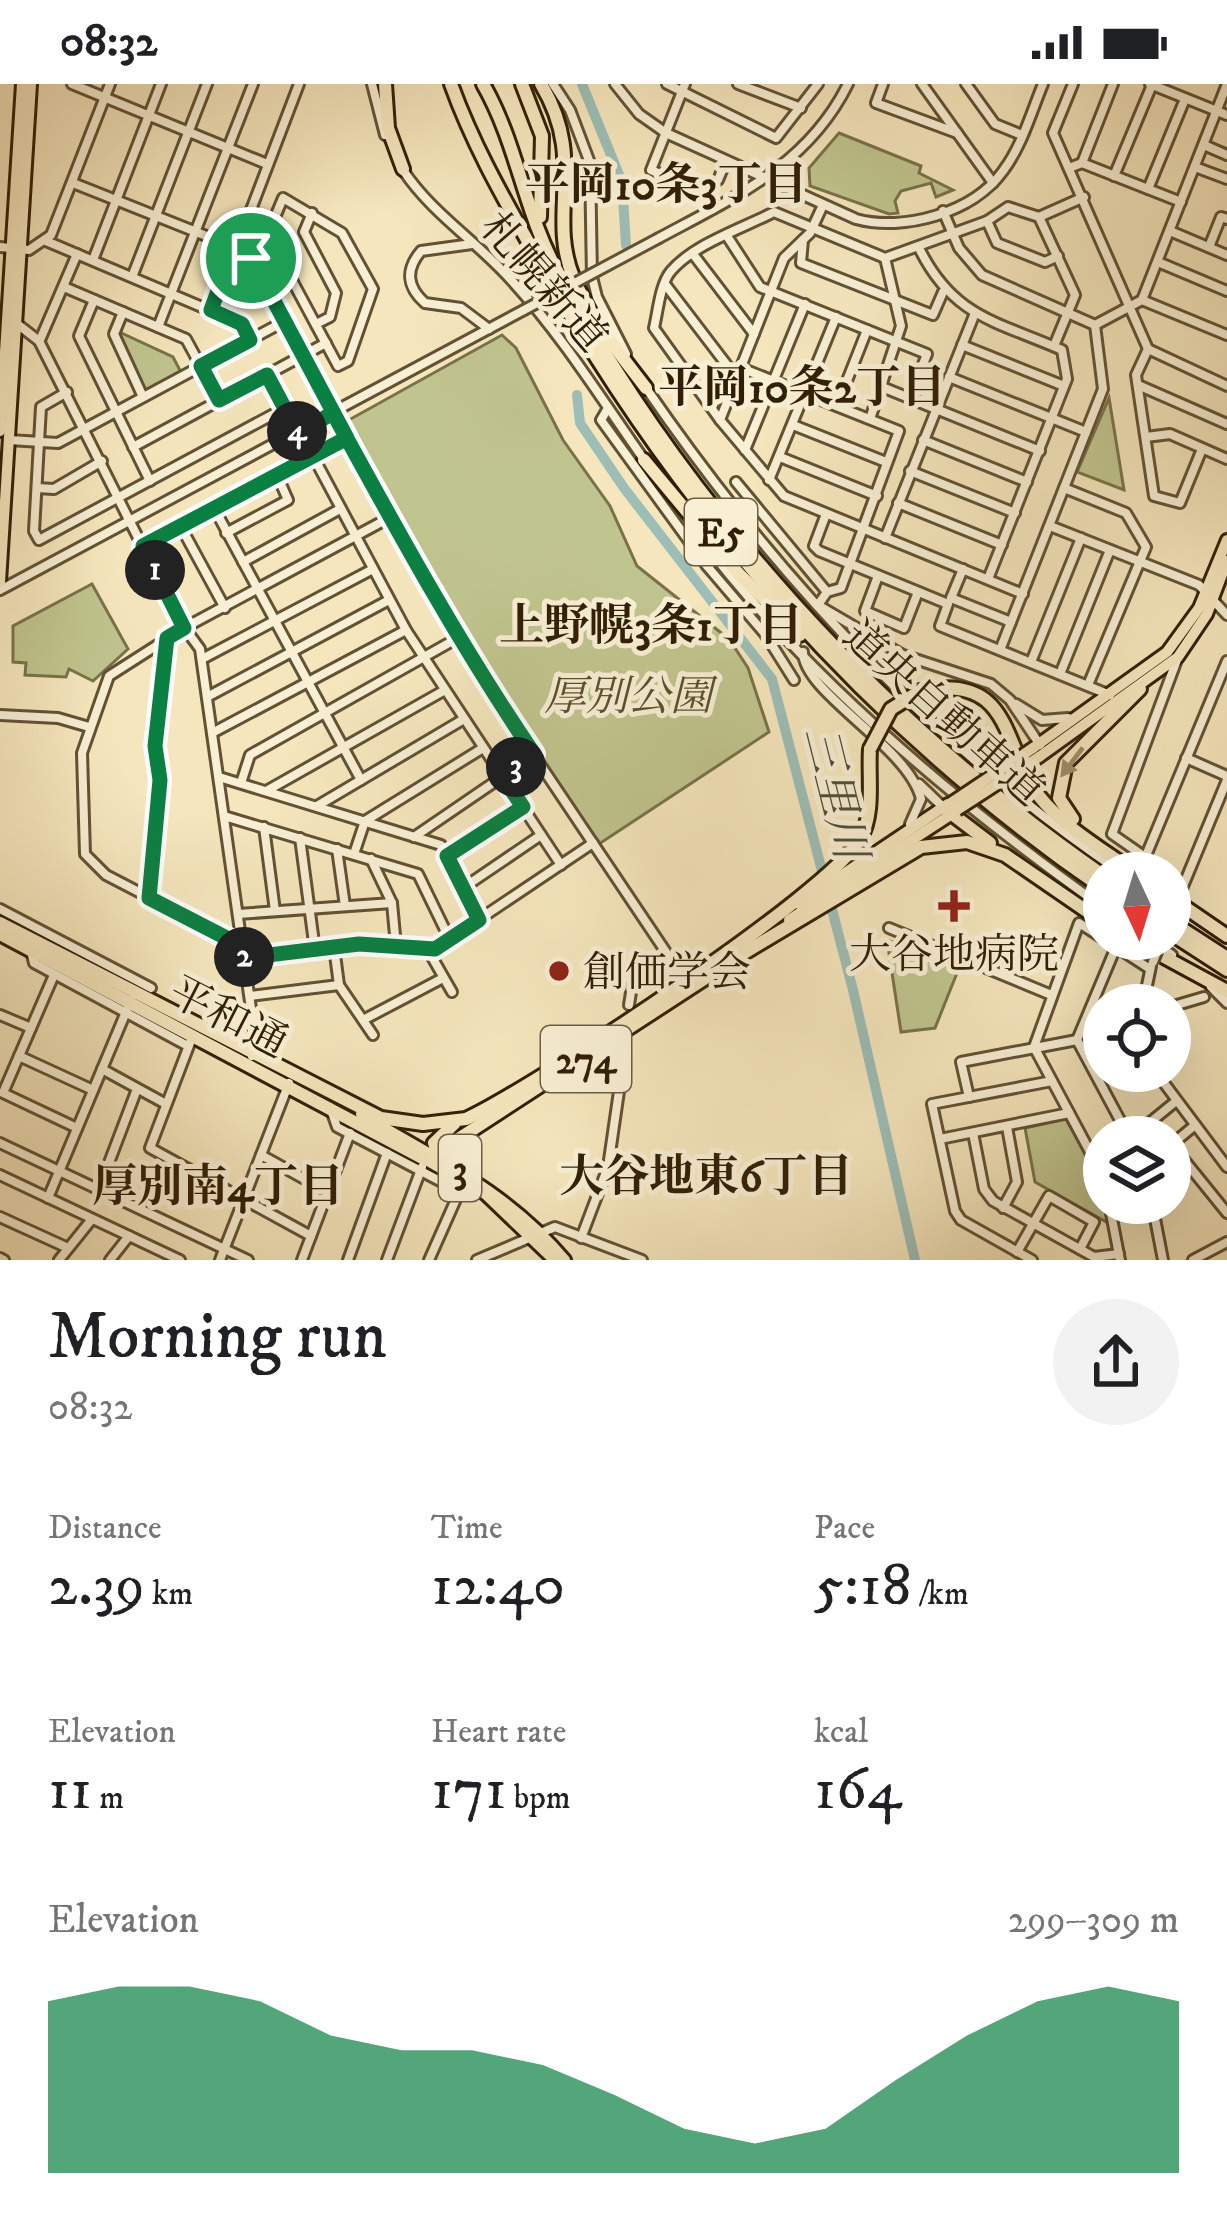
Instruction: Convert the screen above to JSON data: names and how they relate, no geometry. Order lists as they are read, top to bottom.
{
  "streets": {
    "highway": [
      "E5",
      "道央自動車道",
      "平和通",
      "274"
    ],
    "main road": ["3"],
    "street": ["札幌新道"]
  },
  "crossings": [
    ["平和通", "274"],
    ["平和通", "3"],
    ["274", "3"]
  ],
  "districts": [
    "平岡10条3丁目",
    "平岡10条2丁目",
    "上野幌3条1丁目",
    "大谷地東6丁目",
    "厚別南4丁目"
  ],
  "water": ["三里川"],
  "parks": ["厚別公園"],
  "places": {
    "health": ["大谷地病院"],
    "other": ["創価学会"]
  },
  "north": "bottom",
  "page": {
    "status": "08:32",
    "pins": [
      "4",
      "1",
      "3",
      "2"
    ],
    "heading": ["Morning run", "08:32"],
    "stats": [
      ["Distance", "2.39 km"],
      ["Time", "12:40"],
      ["Pace", "5:18 /km"],
      ["Elevation", "11 m"],
      ["Heart rate", "171 bpm"],
      ["kcal", "164"]
    ],
    "chart": ["Elevation", "299–309 m"]
  }
}
